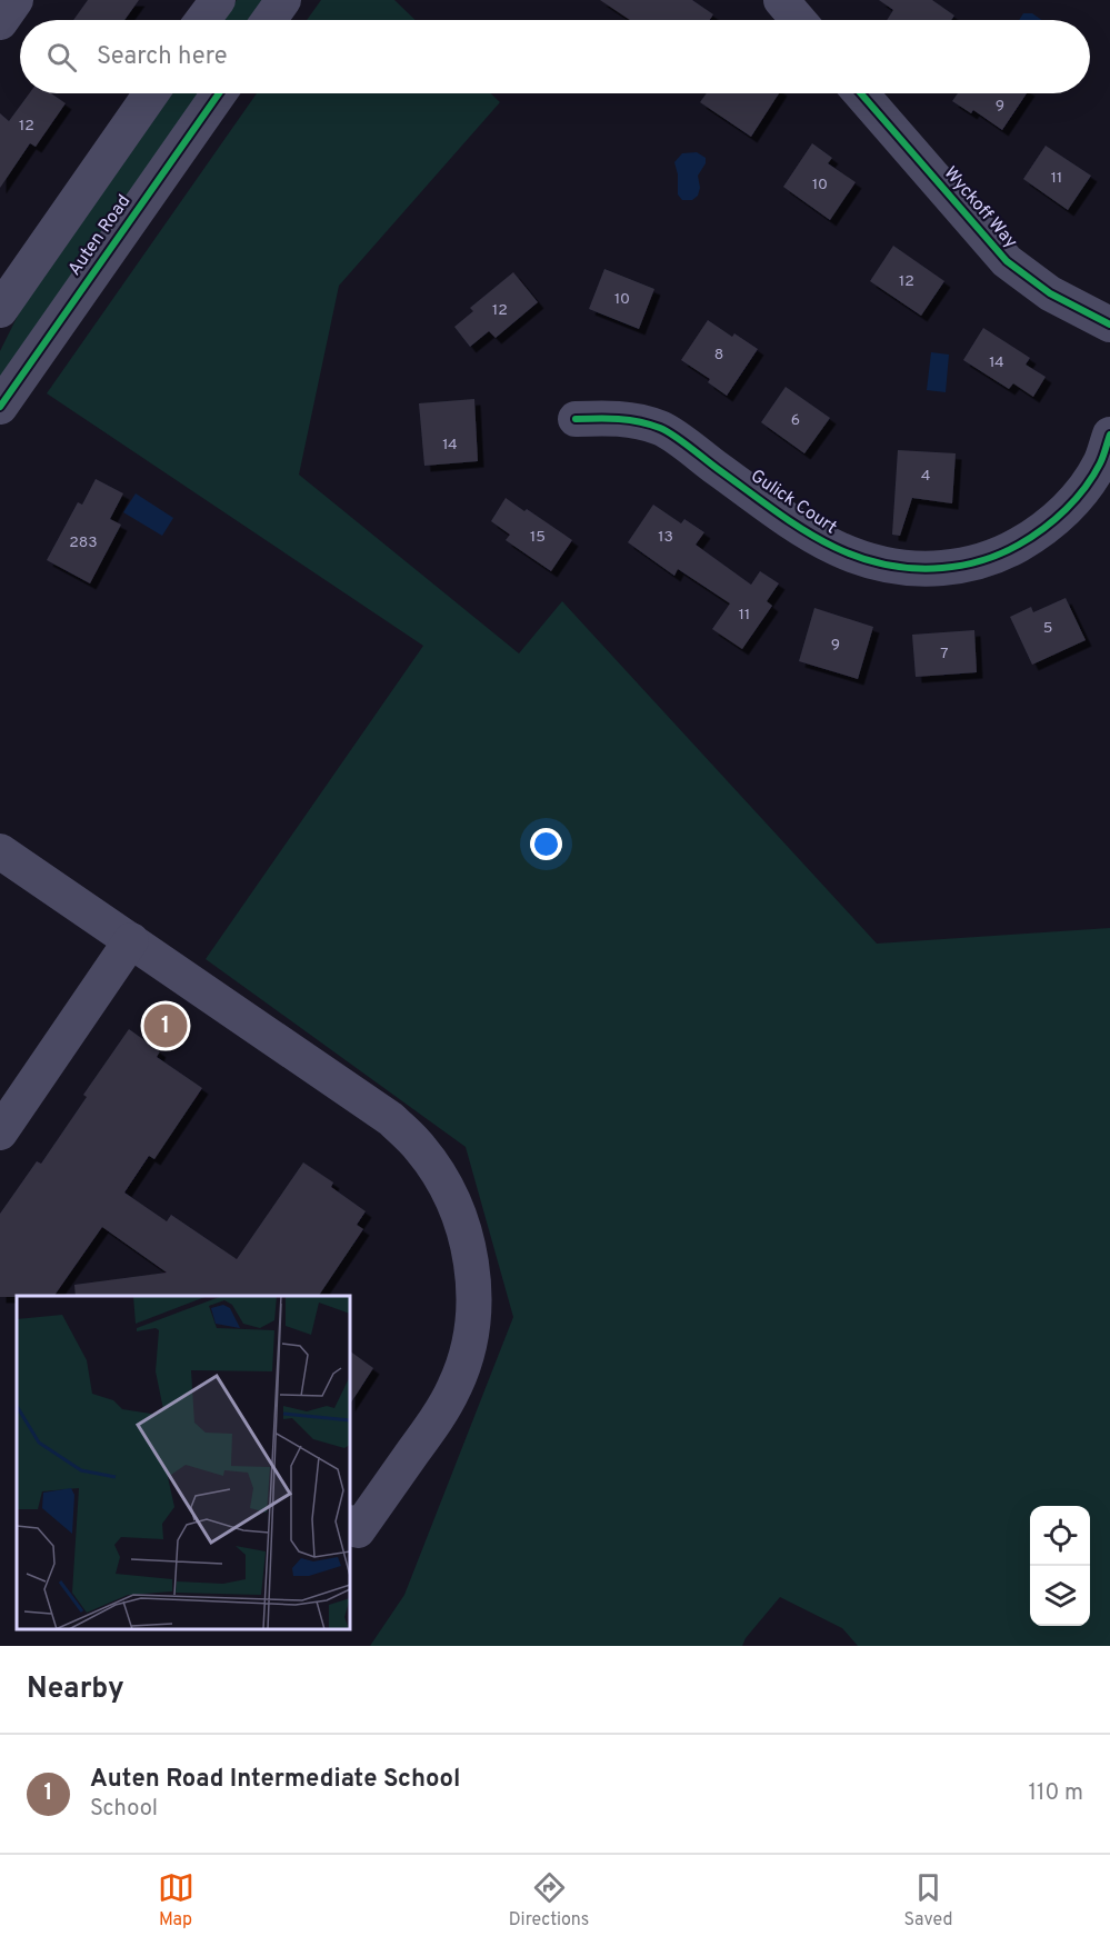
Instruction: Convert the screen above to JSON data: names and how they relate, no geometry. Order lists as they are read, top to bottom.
{
  "streets": {
    "street": ["Wyckoff Way", "Auten Road", "Gulick Court"]
  },
  "house_numbers": [
    "9",
    "12",
    "11",
    "10",
    "12",
    "10",
    "12",
    "8",
    "14",
    "6",
    "14",
    "4",
    "15",
    "13",
    "283",
    "11",
    "5",
    "9",
    "7"
  ],
  "page": {
    "search": "Search here",
    "pins": "1",
    "heading": "Nearby",
    "list": [
      {
        "mark": "1",
        "name": "Auten Road Intermediate School",
        "note": "School",
        "value": "110 m"
      }
    ],
    "nav": ["Map", "Directions", "Saved"]
  }
}
